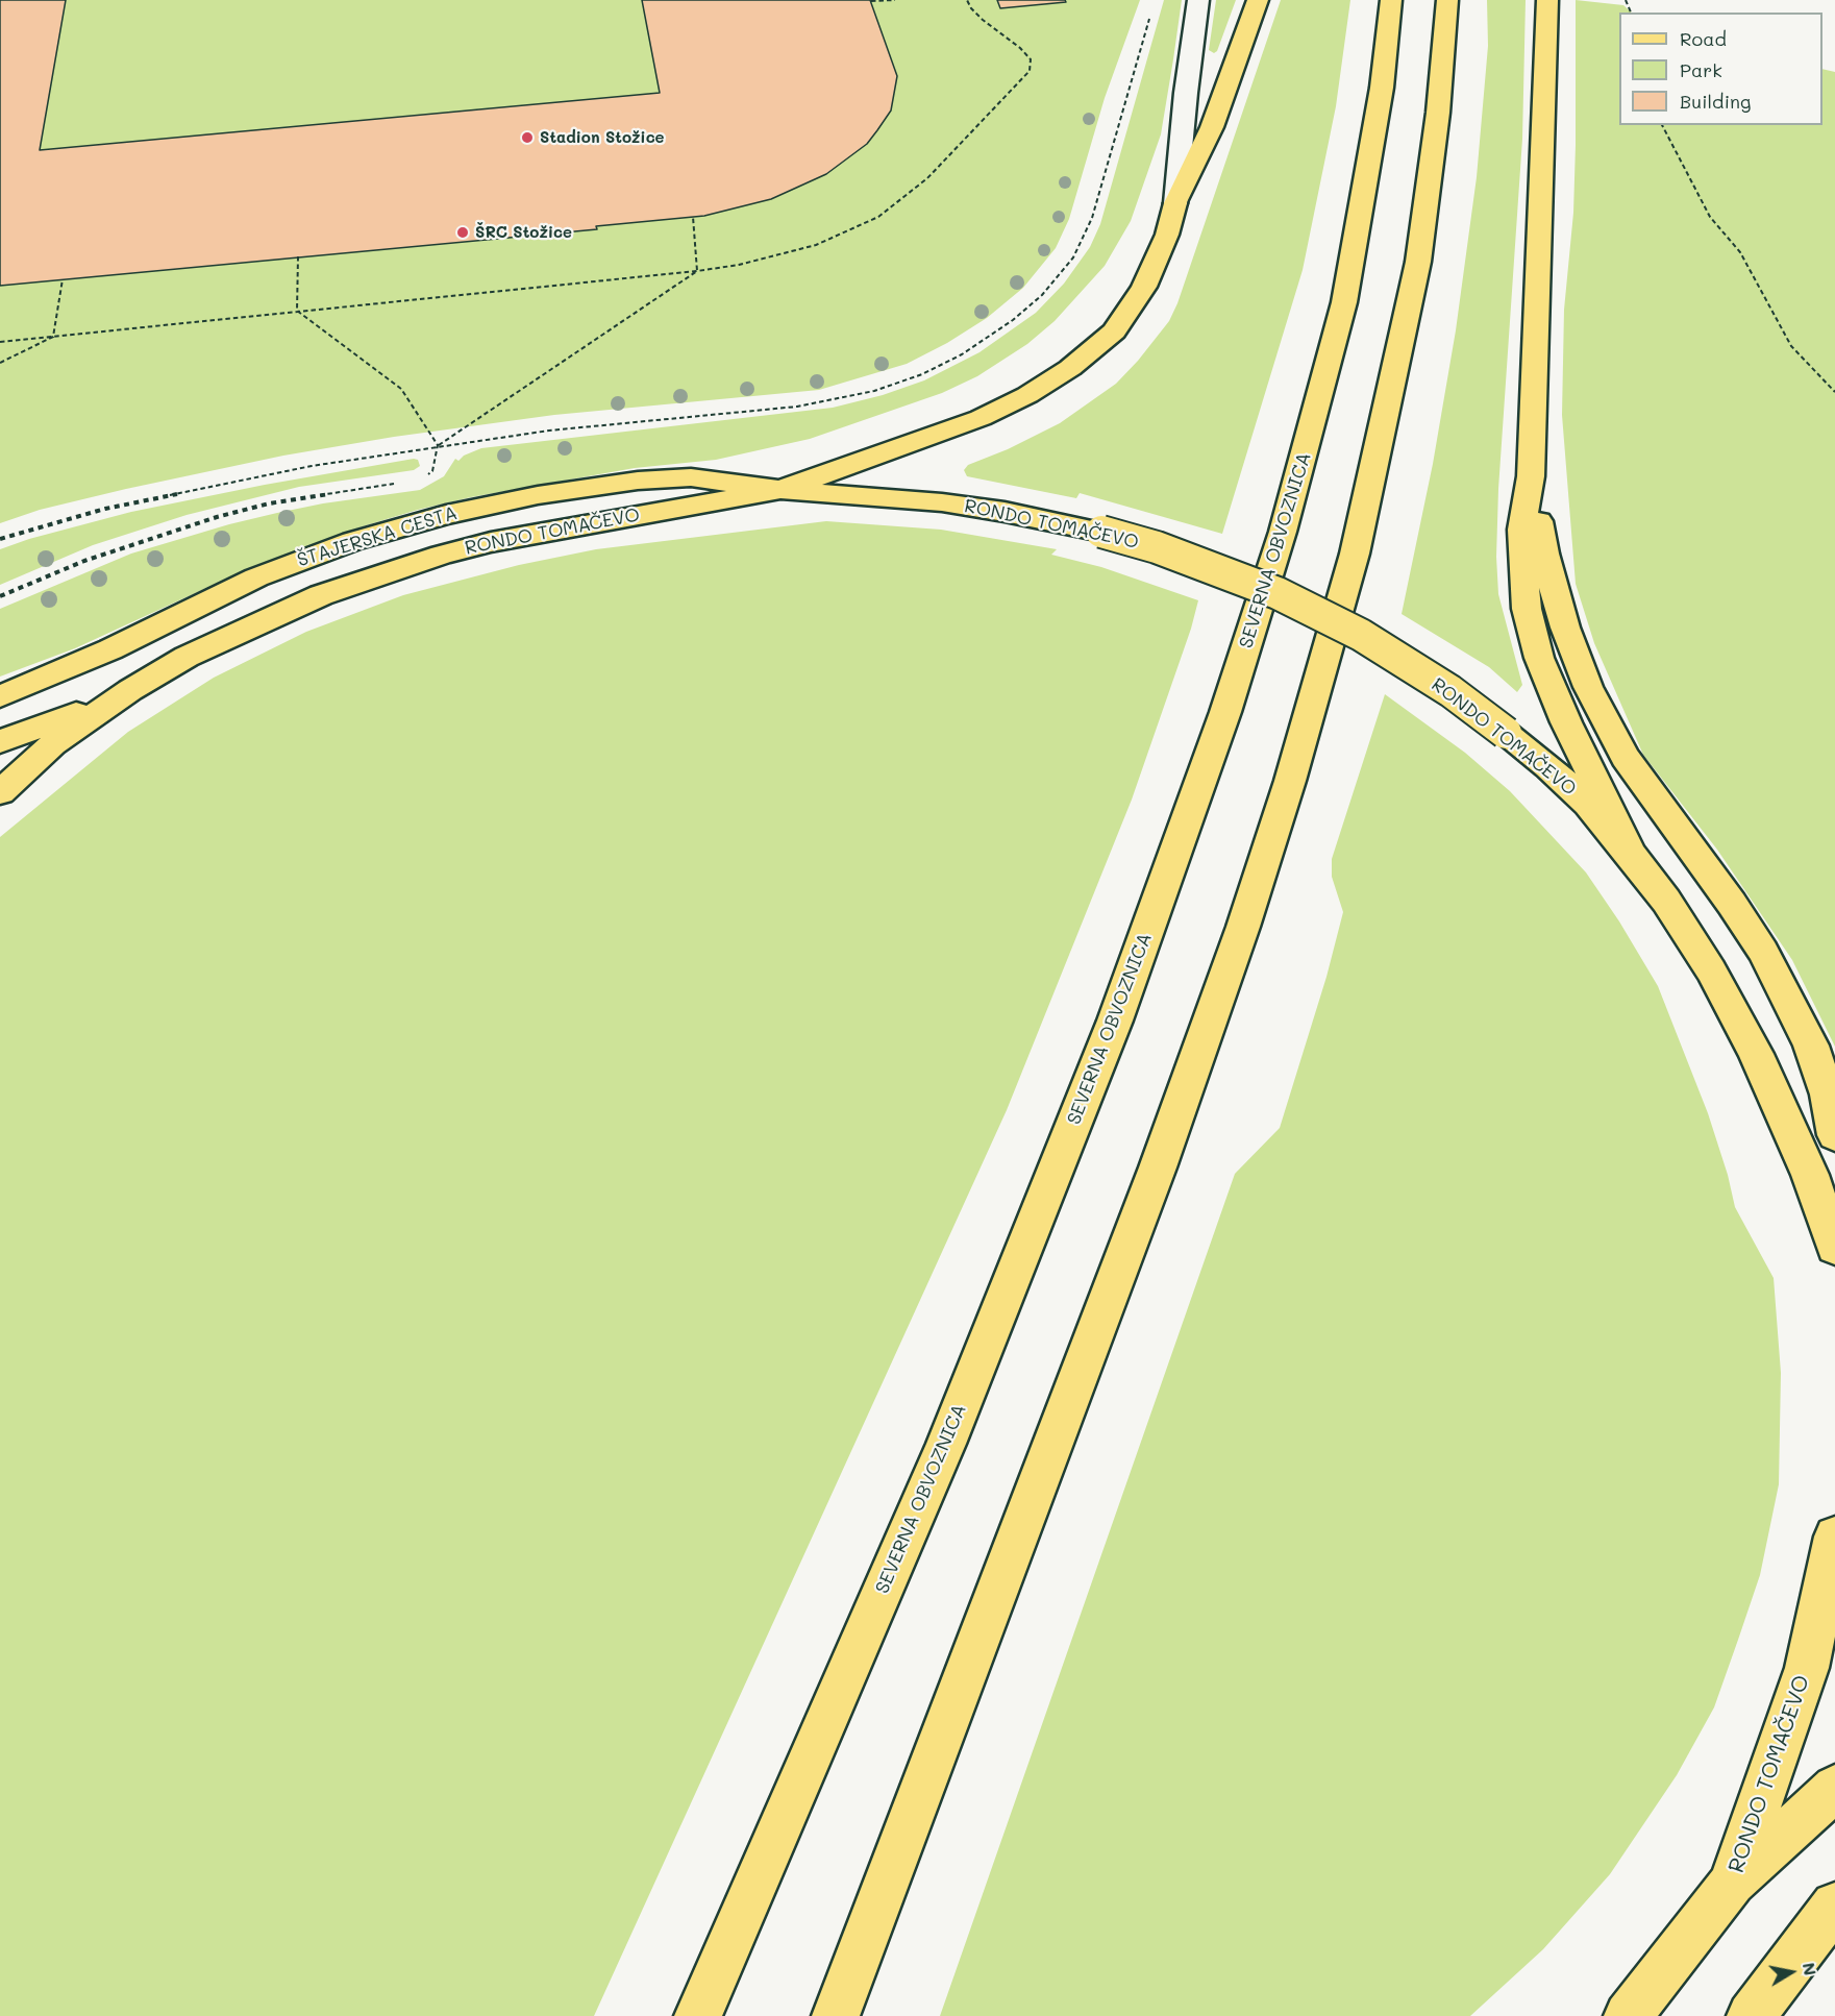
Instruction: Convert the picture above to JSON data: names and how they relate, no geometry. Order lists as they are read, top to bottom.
{
  "streets": {
    "main road": ["RONDO TOMAČEVO", "ŠTAJERSKA CESTA", "SEVERNA OBVOZNICA"]
  },
  "crossings": [
    ["RONDO TOMAČEVO", "ŠTAJERSKA CESTA"]
  ],
  "places": ["Stadion Stožice", "ŠRC Stožice"],
  "legend": ["Road", "Park", "Building"],
  "north": "right"
}
